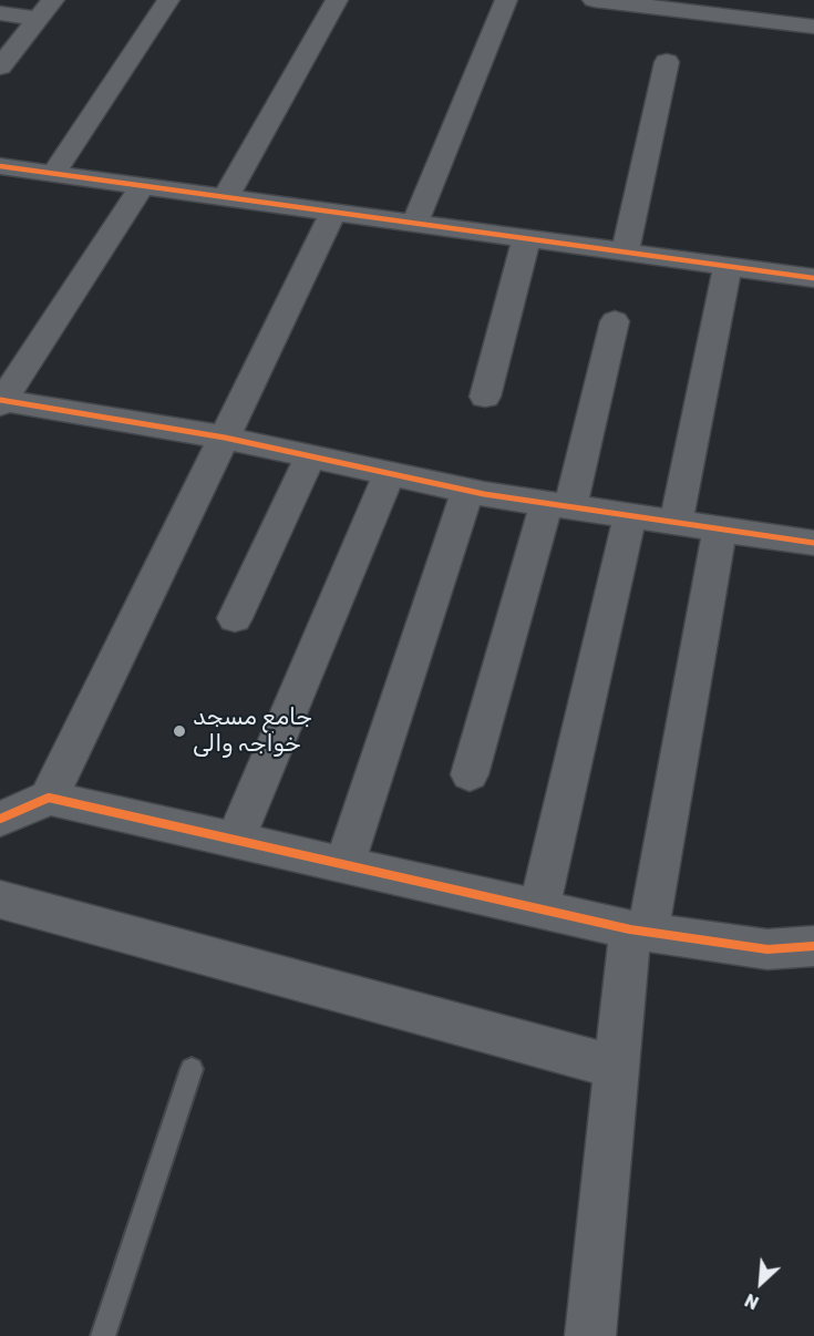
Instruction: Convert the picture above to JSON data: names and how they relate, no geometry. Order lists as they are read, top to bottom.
{
  "places": ["جامع مسجد خواجہ والی"],
  "north": "bottom left"
}
